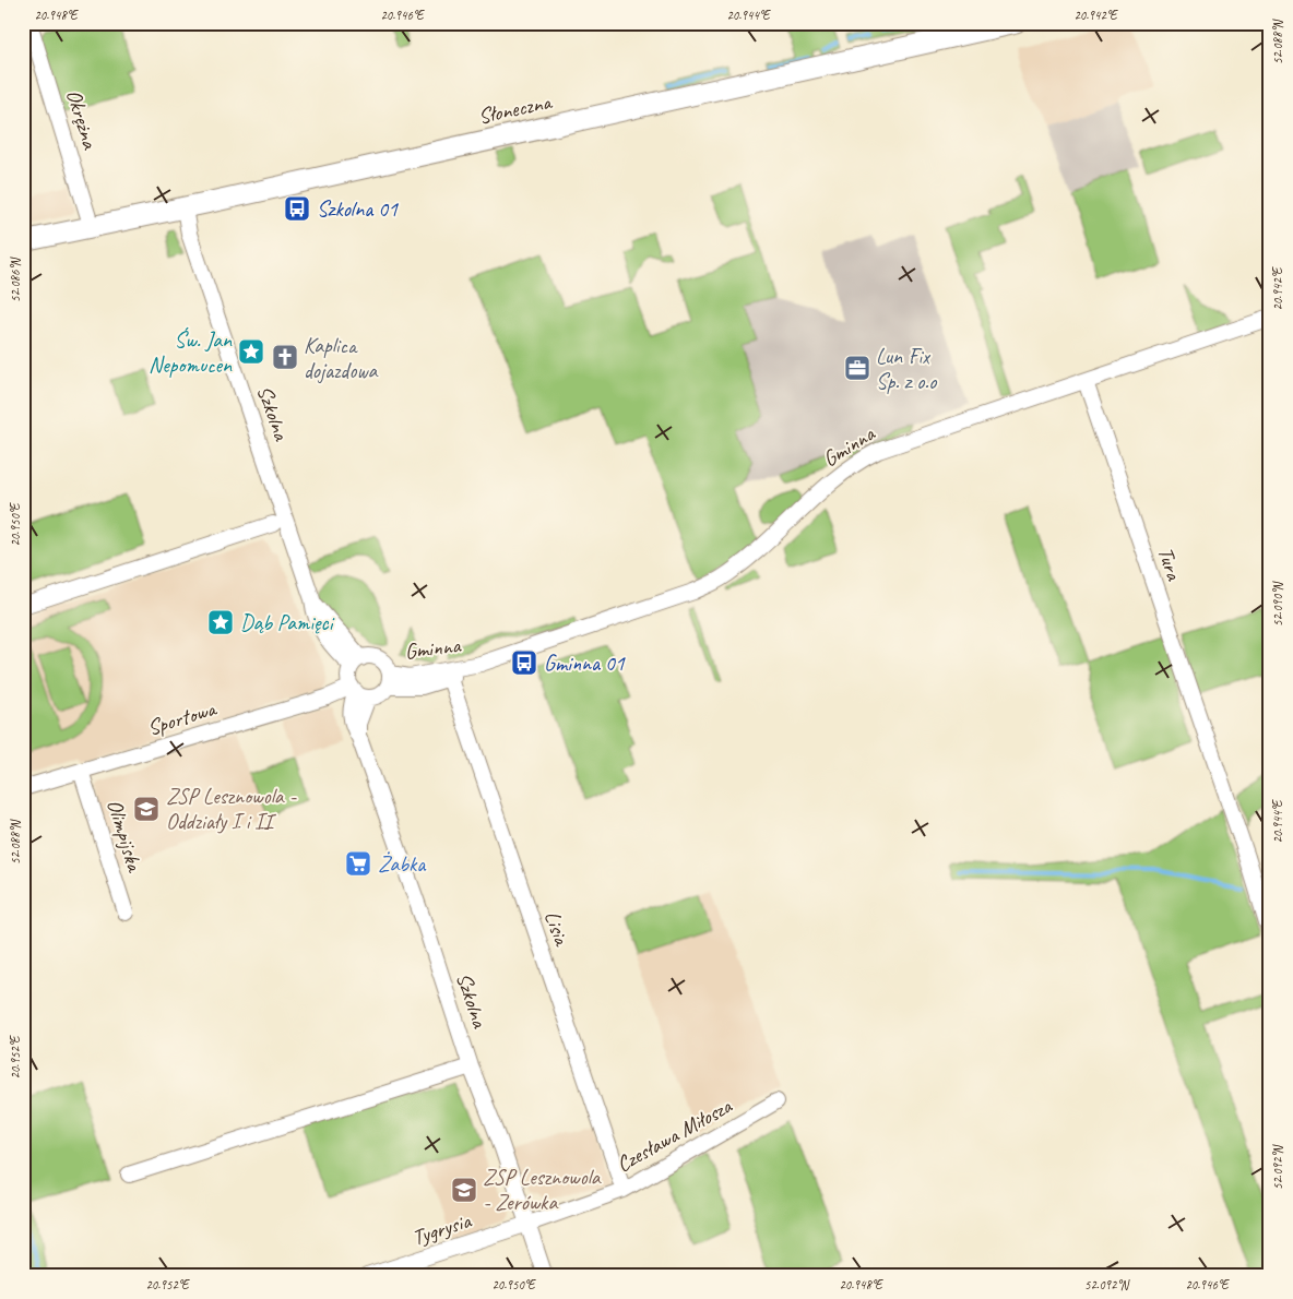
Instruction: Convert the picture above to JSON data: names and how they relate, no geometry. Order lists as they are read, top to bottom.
{
  "streets": {
    "main road": ["Słoneczna"],
    "street": [
      "Okrężna",
      "Szkolna",
      "Gminna",
      "Tura",
      "Sportowa",
      "Olimpijska",
      "Lisia",
      "Czesława Miłosza",
      "Tygrysia"
    ]
  },
  "crossings": [
    ["Słoneczna", "Okrężna"],
    ["Słoneczna", "Szkolna"],
    ["Szkolna", "Gminna"],
    ["Szkolna", "Sportowa"],
    ["Szkolna", "Czesława Miłosza"],
    ["Szkolna", "Tygrysia"],
    ["Gminna", "Tura"],
    ["Gminna", "Sportowa"],
    ["Gminna", "Lisia"],
    ["Sportowa", "Olimpijska"],
    ["Lisia", "Czesława Miłosza"],
    ["Czesława Miłosza", "Tygrysia"]
  ],
  "places": {
    "bus stop": ["Szkolna 01", "Gminna 01"],
    "place": ["Św. Jan Nepomucen", "Dąb Pamięci"],
    "church": ["Kaplica dojazdowa"],
    "office": ["Lun Fix Sp. z o.o"],
    "school or university": ["ZSP Lesznowola - Oddziały I i II", "ZSP Lesznowola - Zerówka"],
    "supermarket": ["Żabka"]
  },
  "coordinates": [
    "20.948°E",
    "20.946°E",
    "20.944°E",
    "20.942°E",
    "52.088°N",
    "52.086°N",
    "20.950°E",
    "52.090°N",
    "20.952°E",
    "52.092°N"
  ]
}
